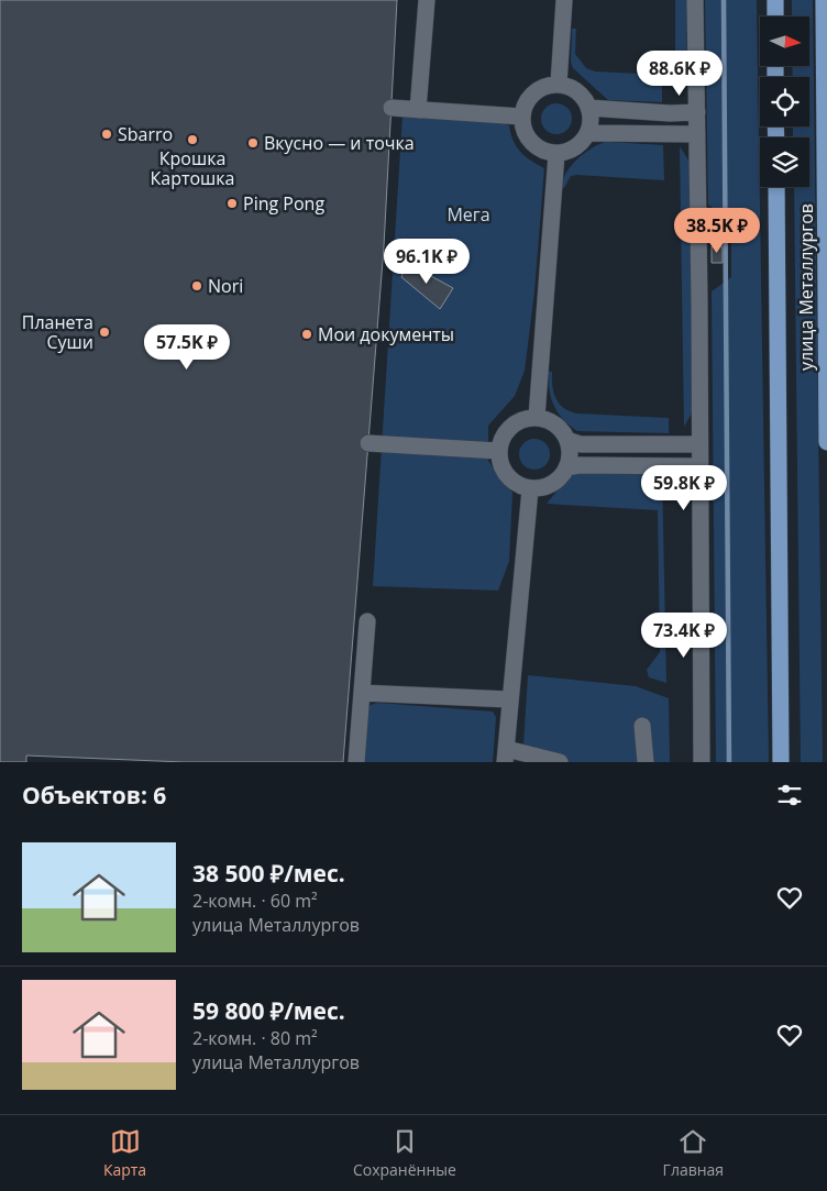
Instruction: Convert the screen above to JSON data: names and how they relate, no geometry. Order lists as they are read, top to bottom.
{
  "streets": {
    "main road": ["улица Металлургов"]
  },
  "parks": ["Мега"],
  "places": [
    "Sbarro",
    "Крошка Картошка",
    "Вкусно — и точка",
    "Ping Pong",
    "Nori",
    "Планета Суши",
    "Мои документы"
  ],
  "north": "right",
  "page": {
    "price": [
      "88.6K ₽",
      "38.5K ₽",
      "96.1K ₽",
      "57.5K ₽",
      "59.8K ₽",
      "73.4K ₽"
    ],
    "heading": "Объектов: 6",
    "list": [
      {
        "name": "38 500 ₽/мес.",
        "note": "2-комн. · 60 m² · улица Металлургов"
      },
      {
        "name": "59 800 ₽/мес.",
        "note": "2-комн. · 80 m² · улица Металлургов"
      }
    ],
    "tabs": ["Карта", "Сохранённые", "Главная"]
  }
}
